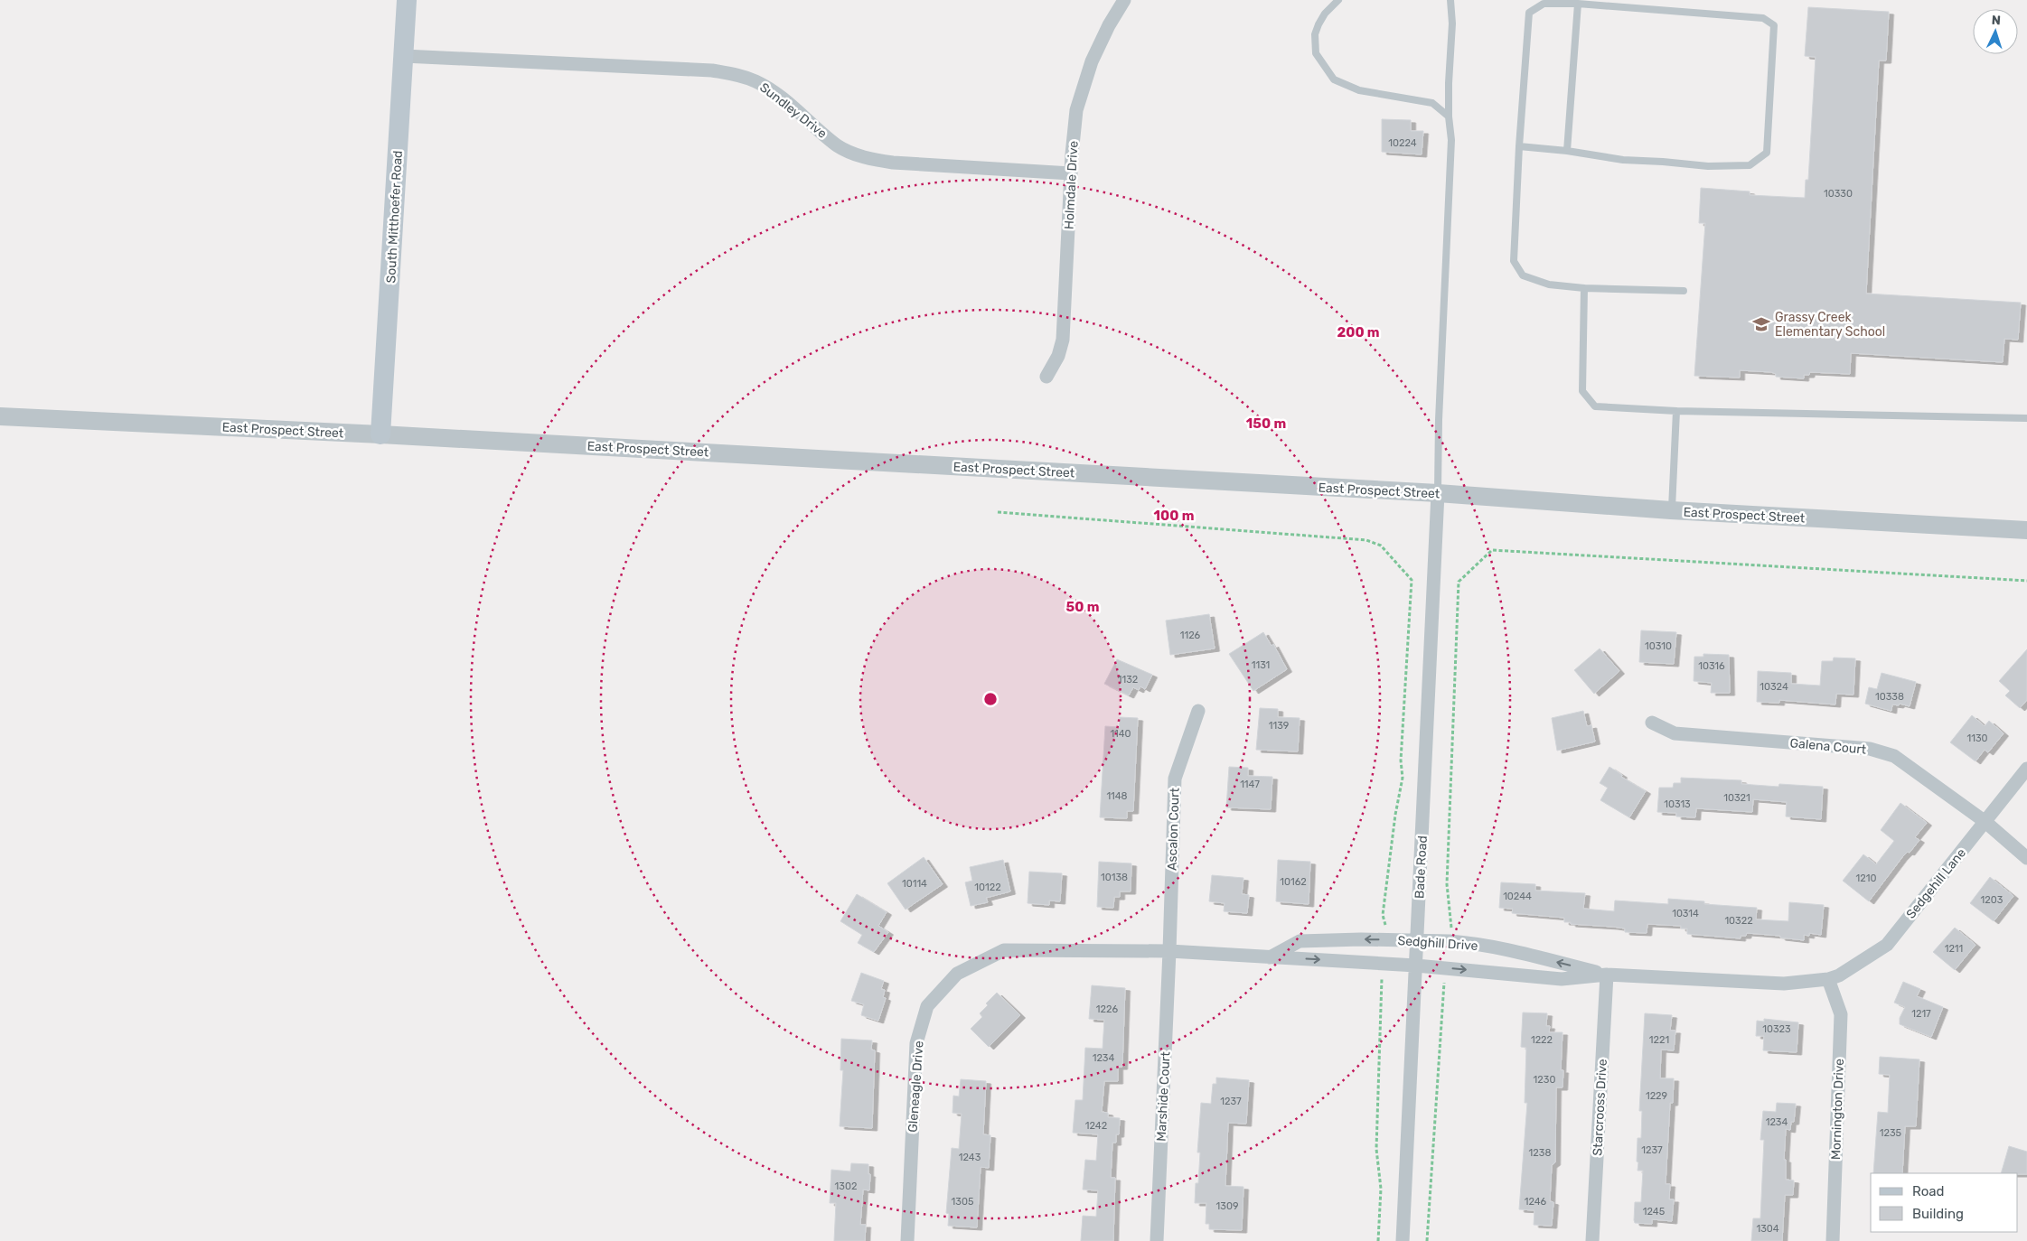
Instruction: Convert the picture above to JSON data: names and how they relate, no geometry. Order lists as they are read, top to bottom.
{
  "streets": {
    "main road": ["South Mitthoefer Road"],
    "street": [
      "Sundley Drive",
      "Holmdale Drive",
      "East Prospect Street",
      "Galena Court",
      "Ascalon Court",
      "Bade Road",
      "Sedgehill Lane",
      "Sedghill Drive",
      "Gleneagle Drive",
      "Marshide Court",
      "Starcrooss Drive",
      "Mornington Drive"
    ]
  },
  "crossings": [
    ["Sundley Drive", "Holmdale Drive"],
    ["Sundley Drive", "South Mitthoefer Road"],
    ["South Mitthoefer Road", "East Prospect Street"],
    ["East Prospect Street", "Bade Road"],
    ["Galena Court", "Sedgehill Lane"],
    ["Ascalon Court", "Sedghill Drive"],
    ["Ascalon Court", "Gleneagle Drive"],
    ["Ascalon Court", "Marshide Court"],
    ["Bade Road", "Sedghill Drive"],
    ["Sedgehill Lane", "Sedghill Drive"],
    ["Sedgehill Lane", "Mornington Drive"],
    ["Sedghill Drive", "Gleneagle Drive"],
    ["Sedghill Drive", "Marshide Court"],
    ["Sedghill Drive", "Starcrooss Drive"],
    ["Sedghill Drive", "Mornington Drive"],
    ["Gleneagle Drive", "Marshide Court"]
  ],
  "places": {
    "school or university": ["Grassy Creek Elementary School"]
  },
  "house_numbers": [
    "10224",
    "10330",
    "1126",
    "10310",
    "1131",
    "10316",
    "1132",
    "10324",
    "10338",
    "1139",
    "1140",
    "1130",
    "1147",
    "1148",
    "10321",
    "10313",
    "10138",
    "1210",
    "10162",
    "10114",
    "10122",
    "10244",
    "1203",
    "10314",
    "10322",
    "1211",
    "1226",
    "1217",
    "10323",
    "1222",
    "1221",
    "1234",
    "1230",
    "1229",
    "1237",
    "1234",
    "1242",
    "1235",
    "1237",
    "1238",
    "1243",
    "1302",
    "1305",
    "1246",
    "1309",
    "1245",
    "1304"
  ],
  "legend": ["Road", "Building"],
  "north": "top",
  "rings": [
    "200 m",
    "150 m",
    "100 m",
    "50 m"
  ]
}
